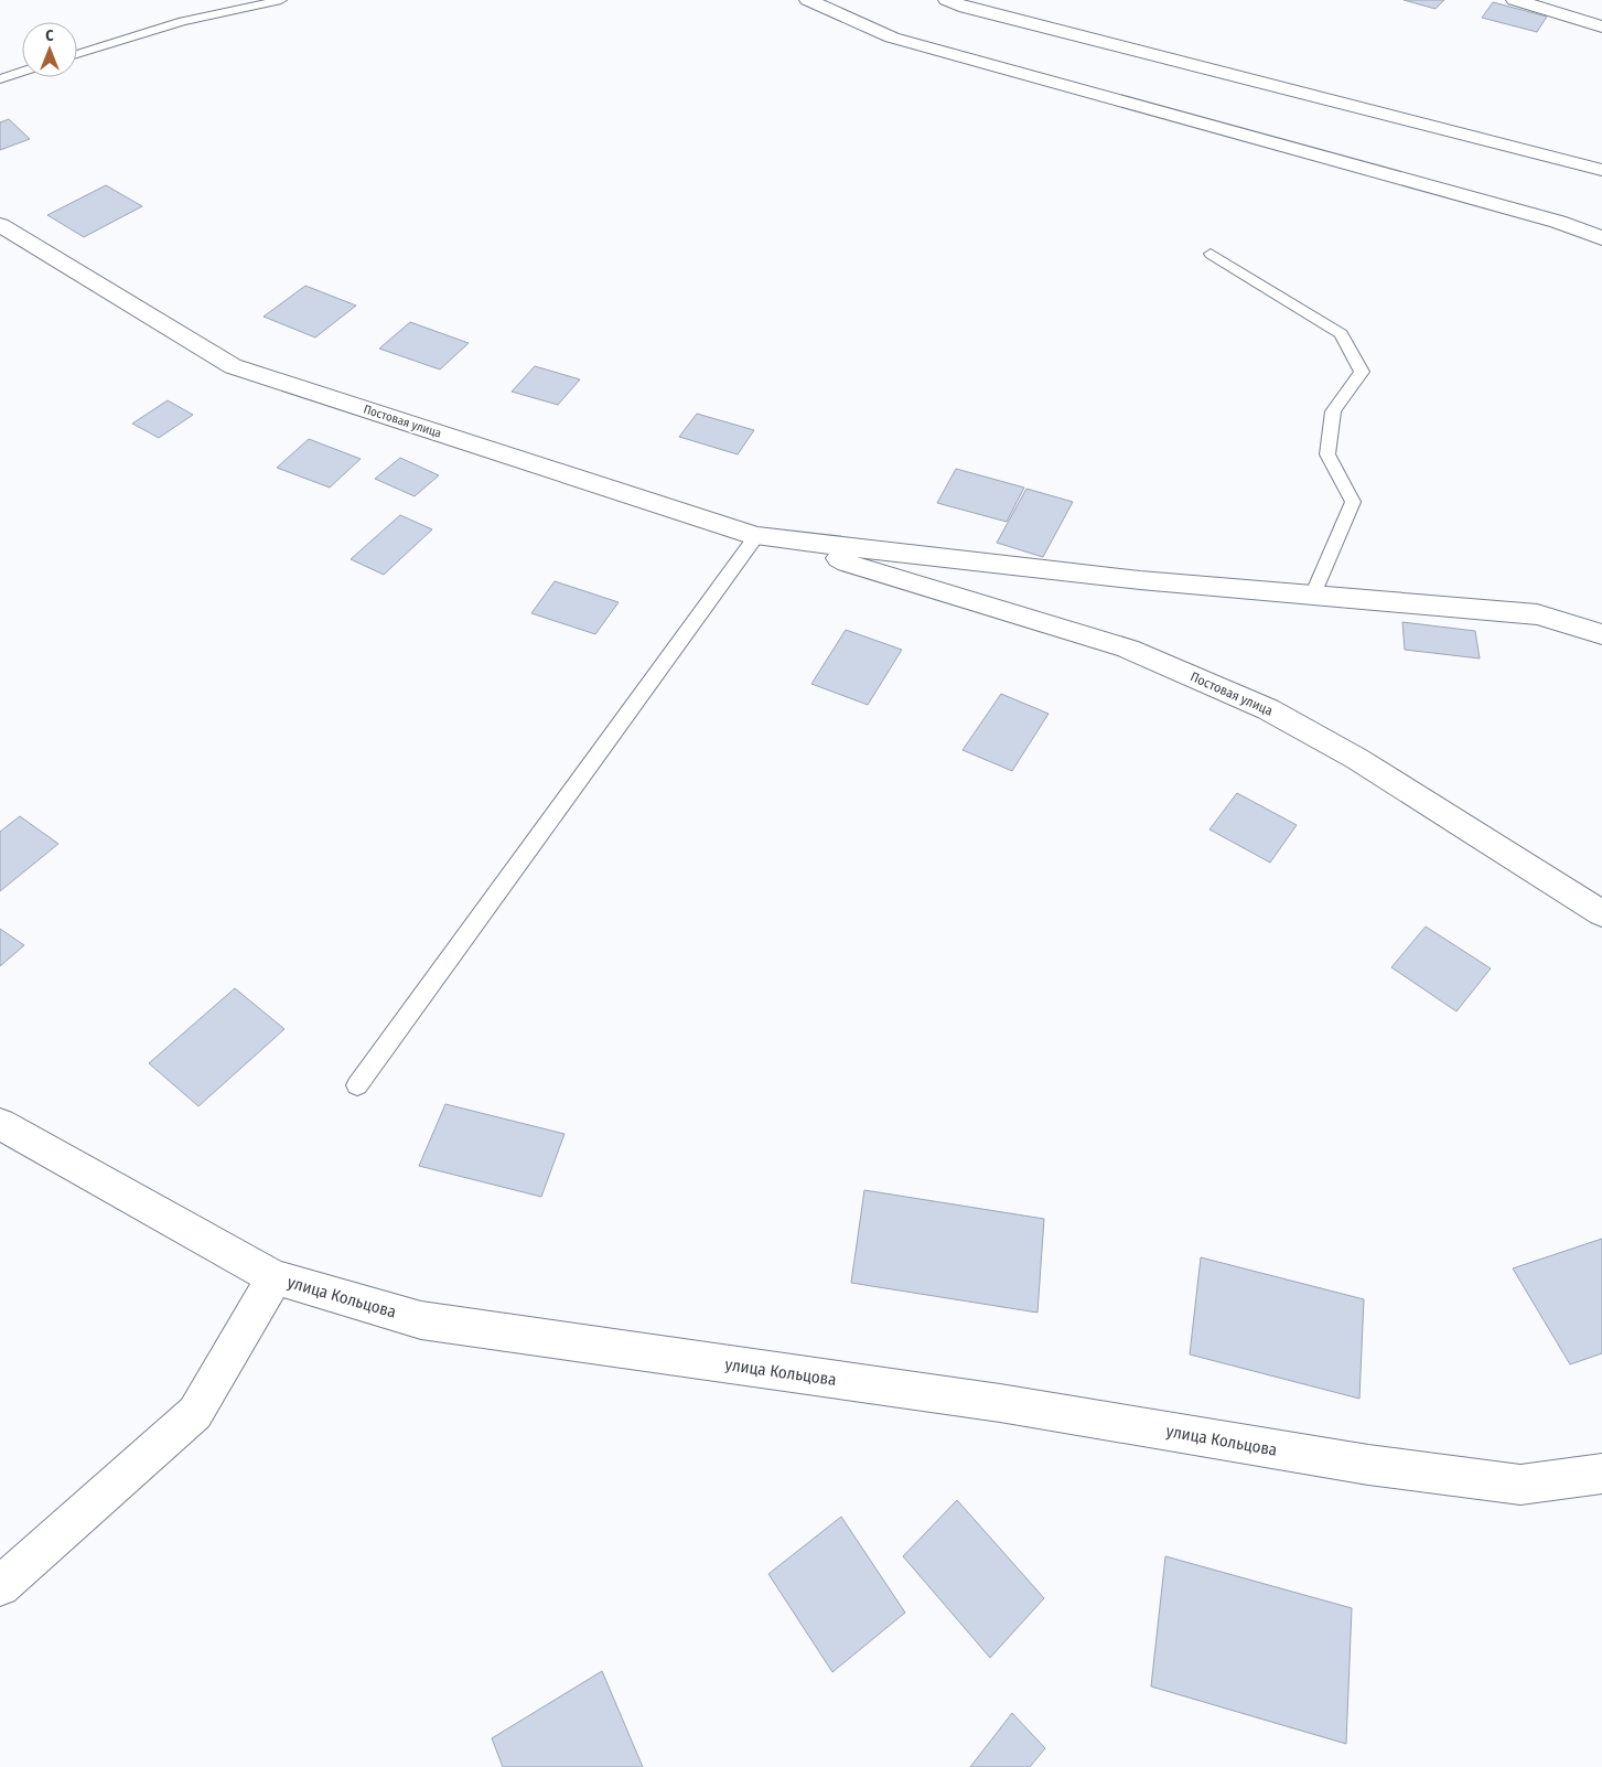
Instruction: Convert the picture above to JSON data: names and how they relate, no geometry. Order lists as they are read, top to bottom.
{
  "streets": {
    "street": ["Постовая улица", "улица Кольцова"]
  },
  "north": "top"
}
